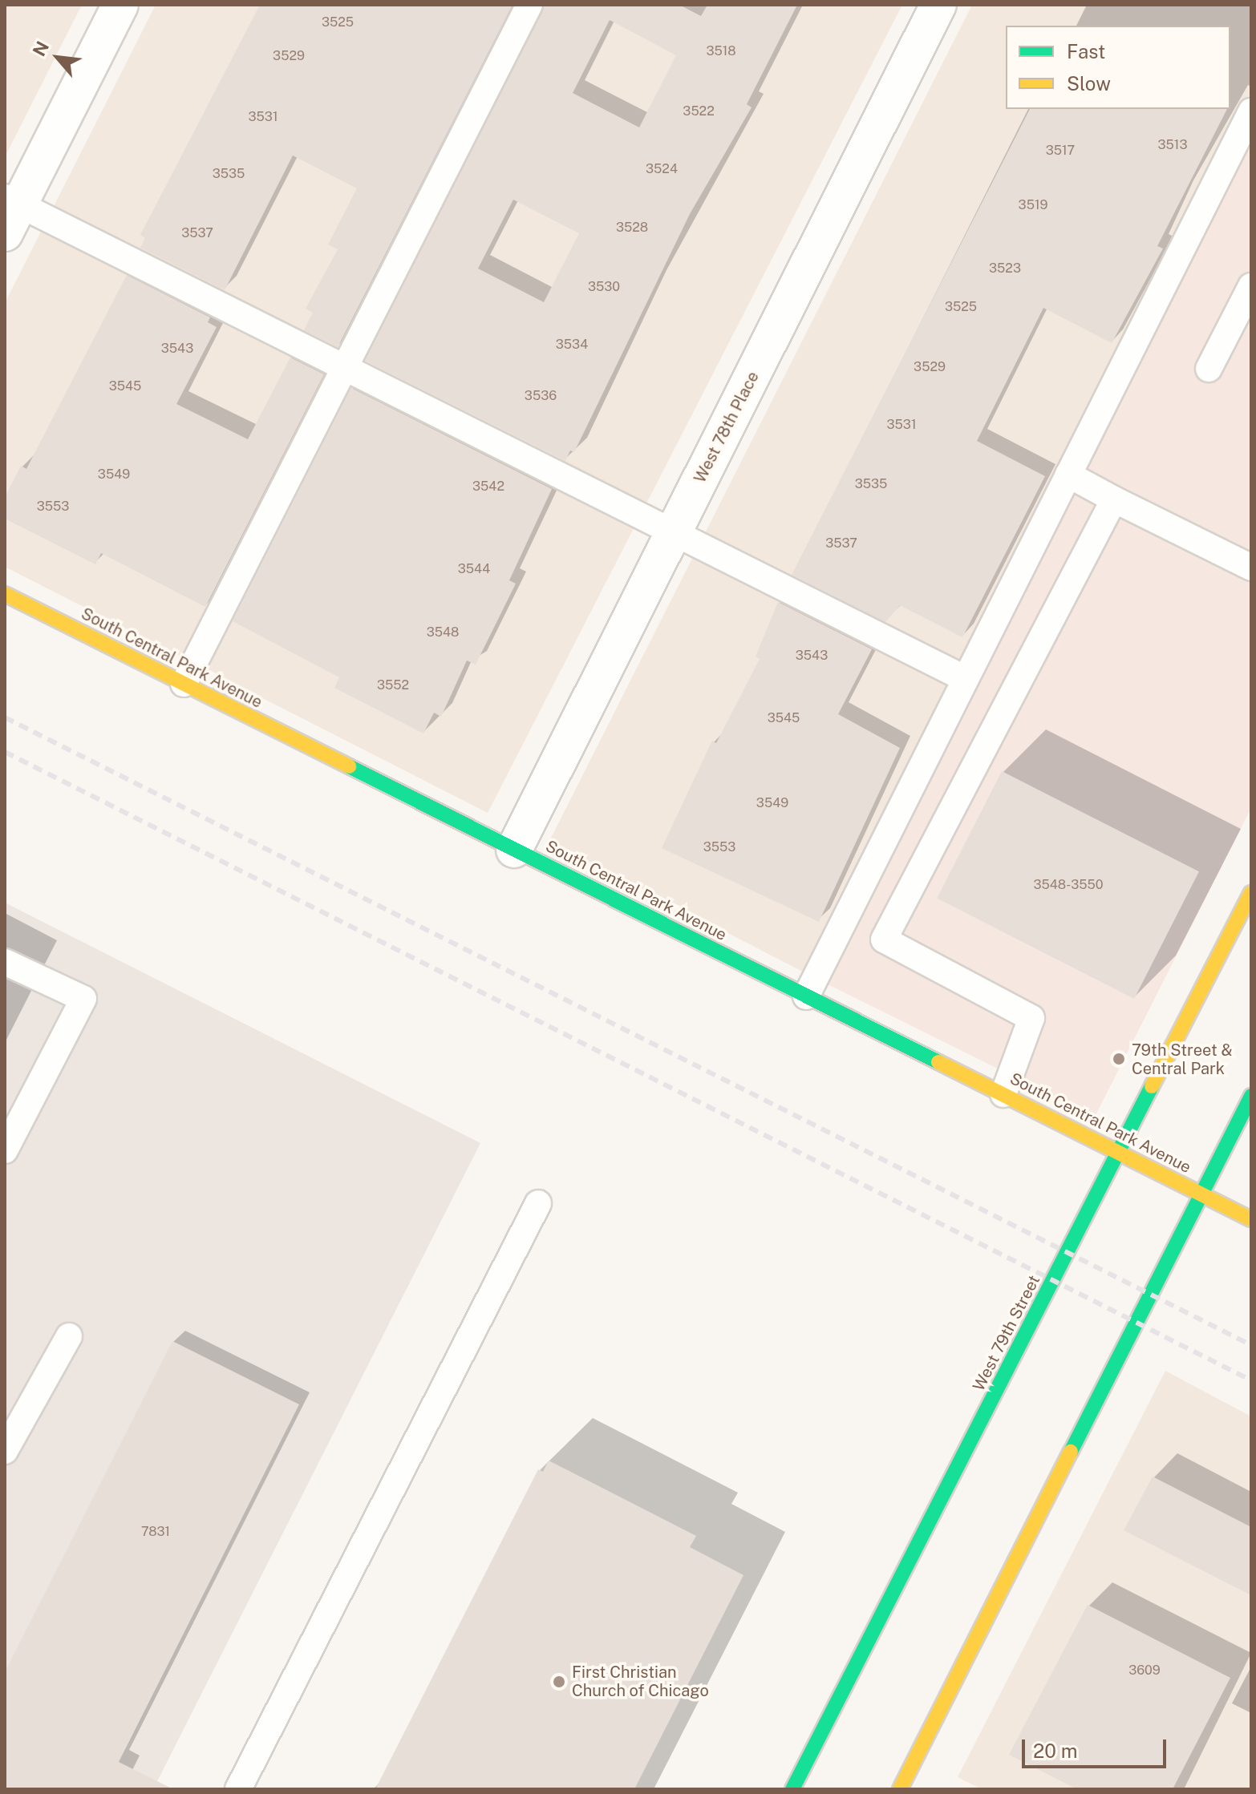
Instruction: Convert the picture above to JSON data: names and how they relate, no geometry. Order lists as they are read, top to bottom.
{
  "streets": {
    "main road": ["South Central Park Avenue", "West 79th Street"],
    "street": ["West 78th Place"]
  },
  "crossings": [
    ["West 78th Place", "South Central Park Avenue"],
    ["South Central Park Avenue", "West 79th Street"]
  ],
  "places": ["79th Street & Central Park", "First Christian Church of Chicago"],
  "house_numbers": [
    "3525",
    "3518",
    "3529",
    "3522",
    "3531",
    "3513",
    "3517",
    "3524",
    "3535",
    "3519",
    "3528",
    "3537",
    "3523",
    "3530",
    "3525",
    "3534",
    "3543",
    "3529",
    "3545",
    "3536",
    "3531",
    "3549",
    "3535",
    "3542",
    "3553",
    "3537",
    "3544",
    "3548",
    "3543",
    "3552",
    "3545",
    "3549",
    "3553",
    "3548-3550",
    "7831",
    "3609"
  ],
  "legend": ["Fast", "Slow"],
  "scale_bar": "20 m",
  "north": "top left"
}
